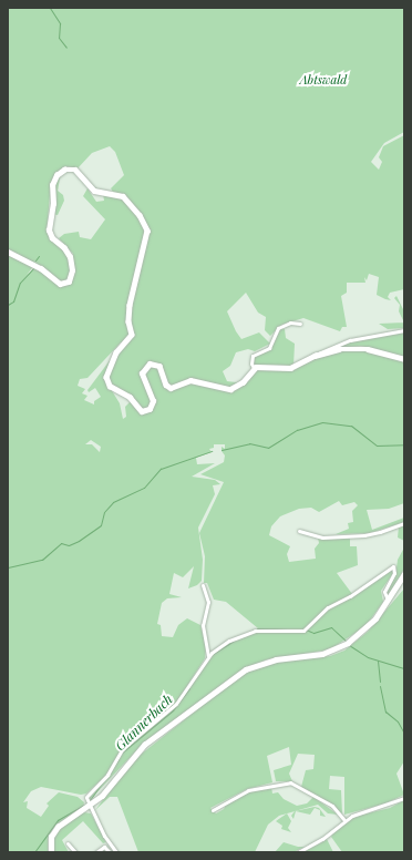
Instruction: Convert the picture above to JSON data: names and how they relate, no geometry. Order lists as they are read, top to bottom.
{
  "water": ["Glannerbach"],
  "parks": ["Abtswald"]
}
